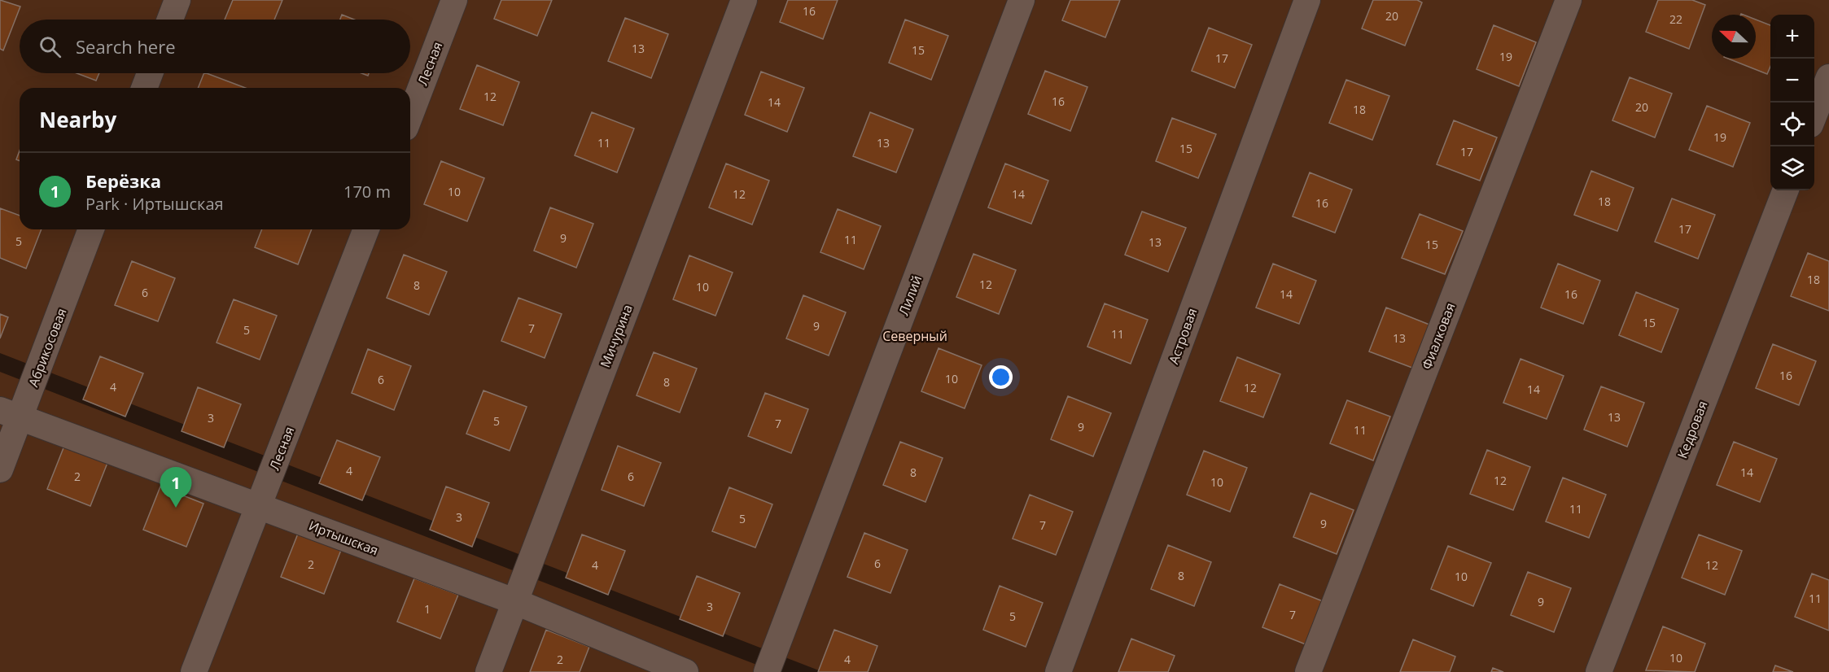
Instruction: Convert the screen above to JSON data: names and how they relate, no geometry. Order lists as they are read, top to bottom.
{
  "streets": {
    "street": [
      "Лесная",
      "Лилий",
      "Мичурина",
      "Астровая",
      "Фиалковая",
      "Абрикосовая",
      "Кедровая",
      "Иртышская"
    ]
  },
  "crossings": [
    ["Лесная", "Иртышская"],
    ["Мичурина", "Иртышская"],
    ["Абрикосовая", "Иртышская"]
  ],
  "parks": ["Северный"],
  "house_numbers": [
    "16",
    "20",
    "22",
    "13",
    "15",
    "19",
    "17",
    "12",
    "16",
    "14",
    "20",
    "18",
    "19",
    "11",
    "13",
    "15",
    "17",
    "10",
    "12",
    "14",
    "18",
    "16",
    "17",
    "9",
    "11",
    "5",
    "13",
    "15",
    "18",
    "12",
    "8",
    "10",
    "6",
    "14",
    "16",
    "15",
    "9",
    "7",
    "5",
    "11",
    "13",
    "16",
    "10",
    "6",
    "8",
    "4",
    "12",
    "14",
    "13",
    "3",
    "5",
    "7",
    "9",
    "11",
    "4",
    "8",
    "14",
    "2",
    "6",
    "12",
    "10",
    "11",
    "3",
    "5",
    "9",
    "7",
    "6",
    "2",
    "4",
    "12",
    "8",
    "10",
    "11",
    "9",
    "3",
    "1",
    "7",
    "5",
    "10",
    "2",
    "4"
  ],
  "north": "left",
  "page": {
    "map_buttons": ["+", "−"],
    "search": "Search here",
    "heading": "Nearby",
    "list": [
      {
        "mark": "1",
        "name": "Берёзка",
        "note": "Park · Иртышская",
        "value": "170 m"
      }
    ],
    "pins": "1"
  }
}
